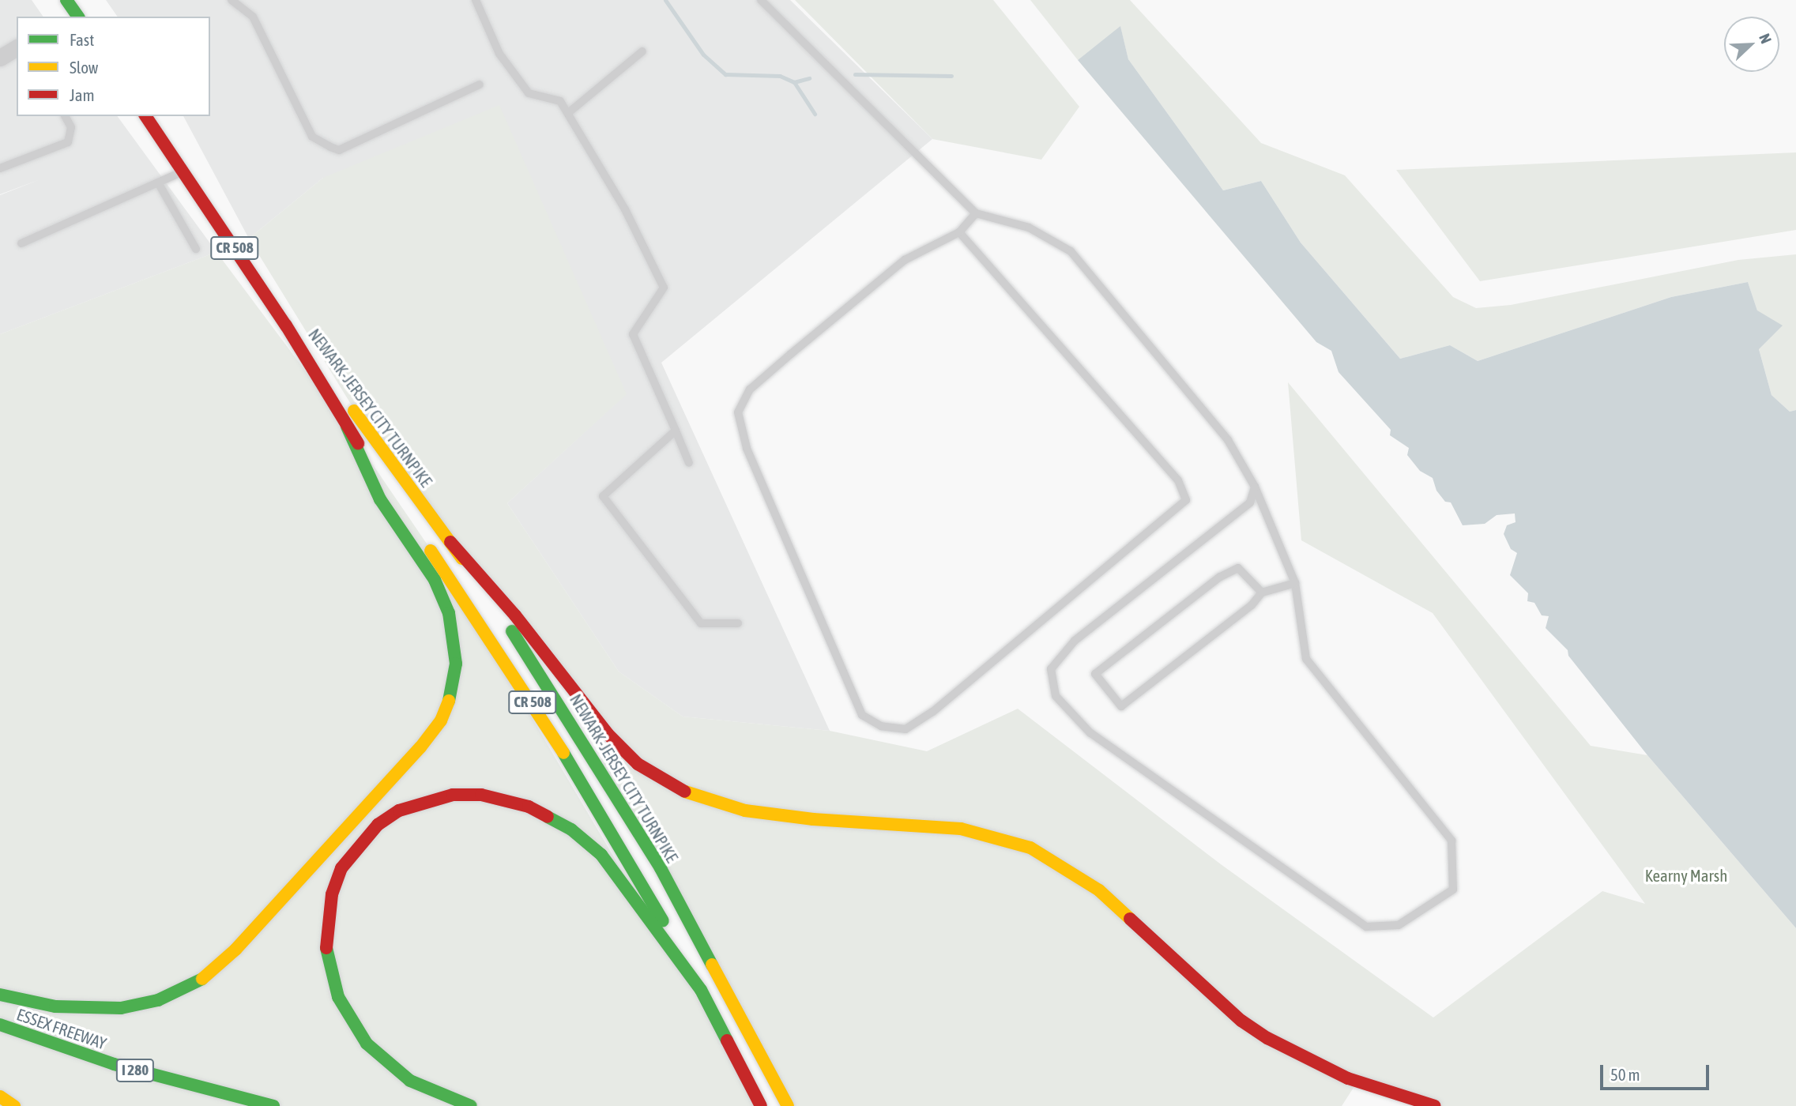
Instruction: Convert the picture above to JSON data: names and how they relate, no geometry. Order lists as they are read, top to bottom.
{
  "streets": {
    "main road": [
      "CR 508",
      "NEWARK-JERSEY CITY TURNPIKE",
      "ESSEX FREEWAY",
      "I 280"
    ]
  },
  "crossings": [
    ["CR 508", "NEWARK-JERSEY CITY TURNPIKE"]
  ],
  "parks": ["Kearny Marsh"],
  "legend": ["Fast", "Slow", "Jam"],
  "scale_bar": "50 m",
  "north": "top right"
}
